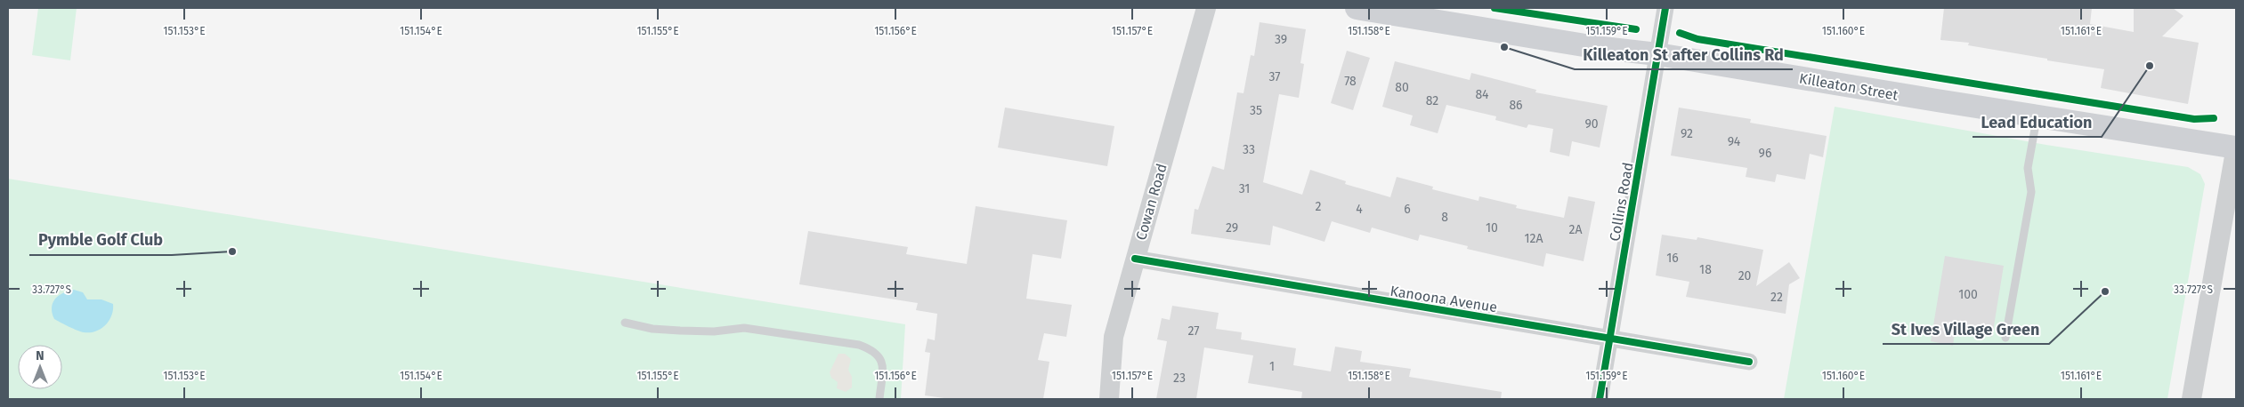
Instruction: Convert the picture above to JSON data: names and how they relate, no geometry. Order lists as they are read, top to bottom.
{
  "streets": {
    "main road": ["Killeaton Street"],
    "street": ["Cowan Road", "Collins Road", "Kanoona Avenue"]
  },
  "crossings": [
    ["Killeaton Street", "Collins Road"],
    ["Cowan Road", "Kanoona Avenue"],
    ["Collins Road", "Kanoona Avenue"]
  ],
  "places": [
    "Killeaton St after Collins Rd",
    "Lead Education",
    "Pymble Golf Club",
    "St Ives Village Green"
  ],
  "house_numbers": [
    "39",
    "37",
    "78",
    "80",
    "84",
    "82",
    "86",
    "35",
    "90",
    "92",
    "94",
    "33",
    "96",
    "31",
    "2",
    "4",
    "6",
    "8",
    "29",
    "10",
    "2A",
    "12A",
    "16",
    "18",
    "20",
    "100",
    "22",
    "27",
    "1",
    "23"
  ],
  "north": "top",
  "coordinates": [
    "151.153°E",
    "151.154°E",
    "151.155°E",
    "151.156°E",
    "151.157°E",
    "151.158°E",
    "151.159°E",
    "151.160°E",
    "151.161°E",
    "33.727°S"
  ]
}
